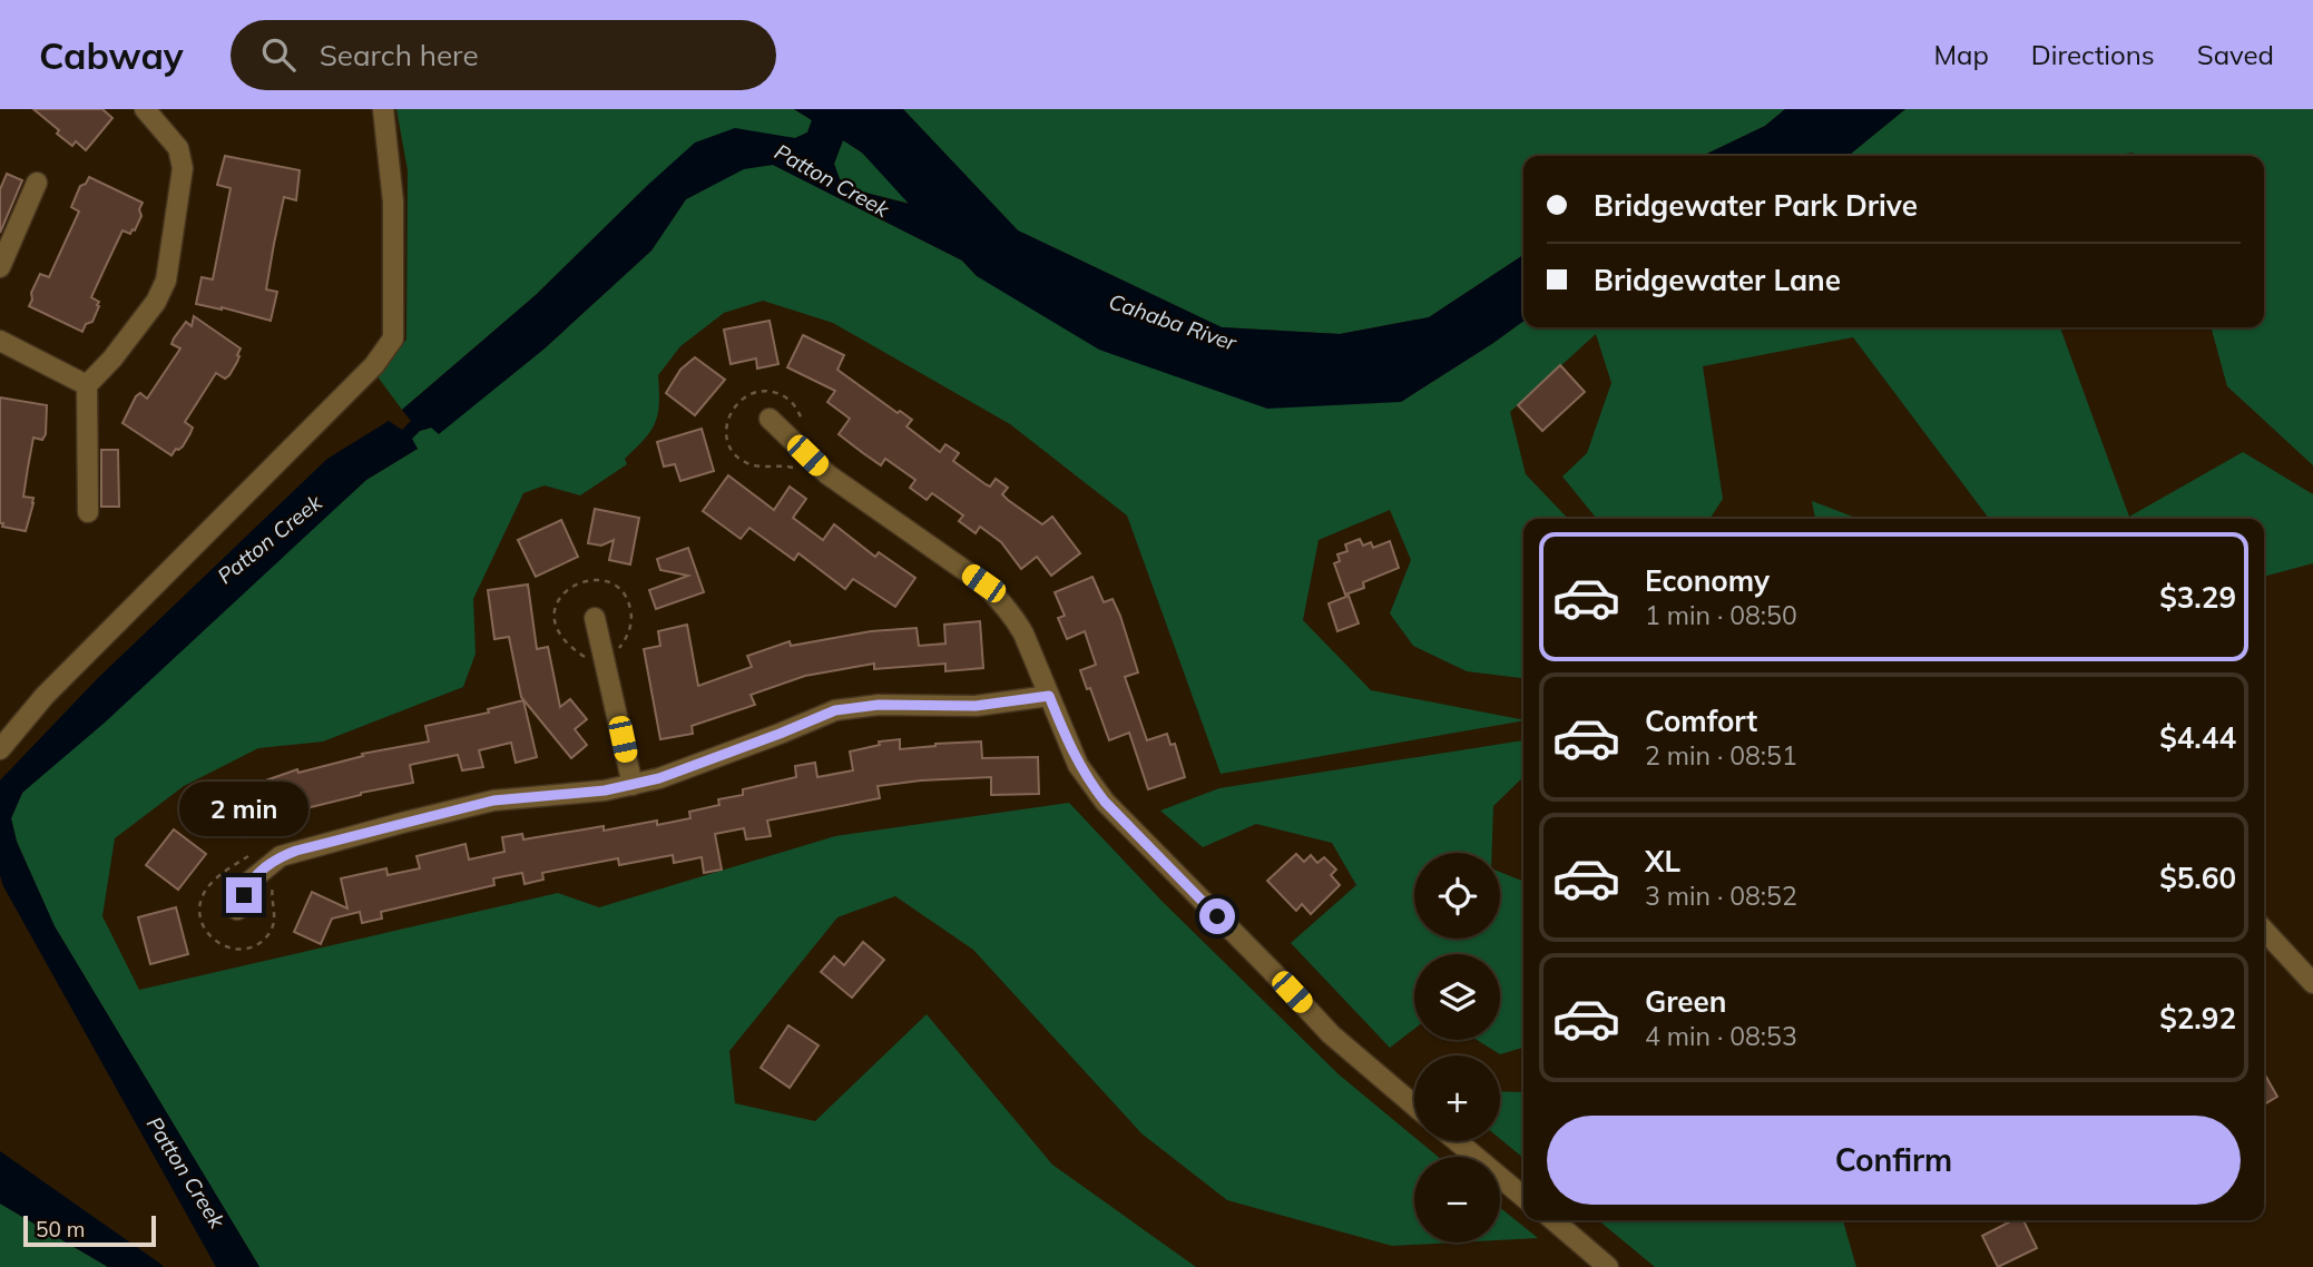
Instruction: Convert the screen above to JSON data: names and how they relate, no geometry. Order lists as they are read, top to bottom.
{
  "water": ["Patton Creek", "Cahaba River"],
  "scale_bar": "50 m",
  "page": {
    "header": "Cabway",
    "search": "Search here",
    "nav": ["Map", "Directions", "Saved"],
    "banner": ["Bridgewater Park Drive", "Bridgewater Lane"],
    "list": [
      {
        "name": "Economy",
        "note": "1 min · 08:50",
        "value": "$3.29"
      },
      {
        "name": "Comfort",
        "note": "2 min · 08:51",
        "value": "$4.44"
      },
      {
        "name": "XL",
        "note": "3 min · 08:52",
        "value": "$5.60"
      },
      {
        "name": "Green",
        "note": "4 min · 08:53",
        "value": "$2.92"
      }
    ],
    "bubble": "2 min",
    "map_buttons": ["+", "−"],
    "buttons": "Confirm",
    "scale": "50 m"
  }
}
